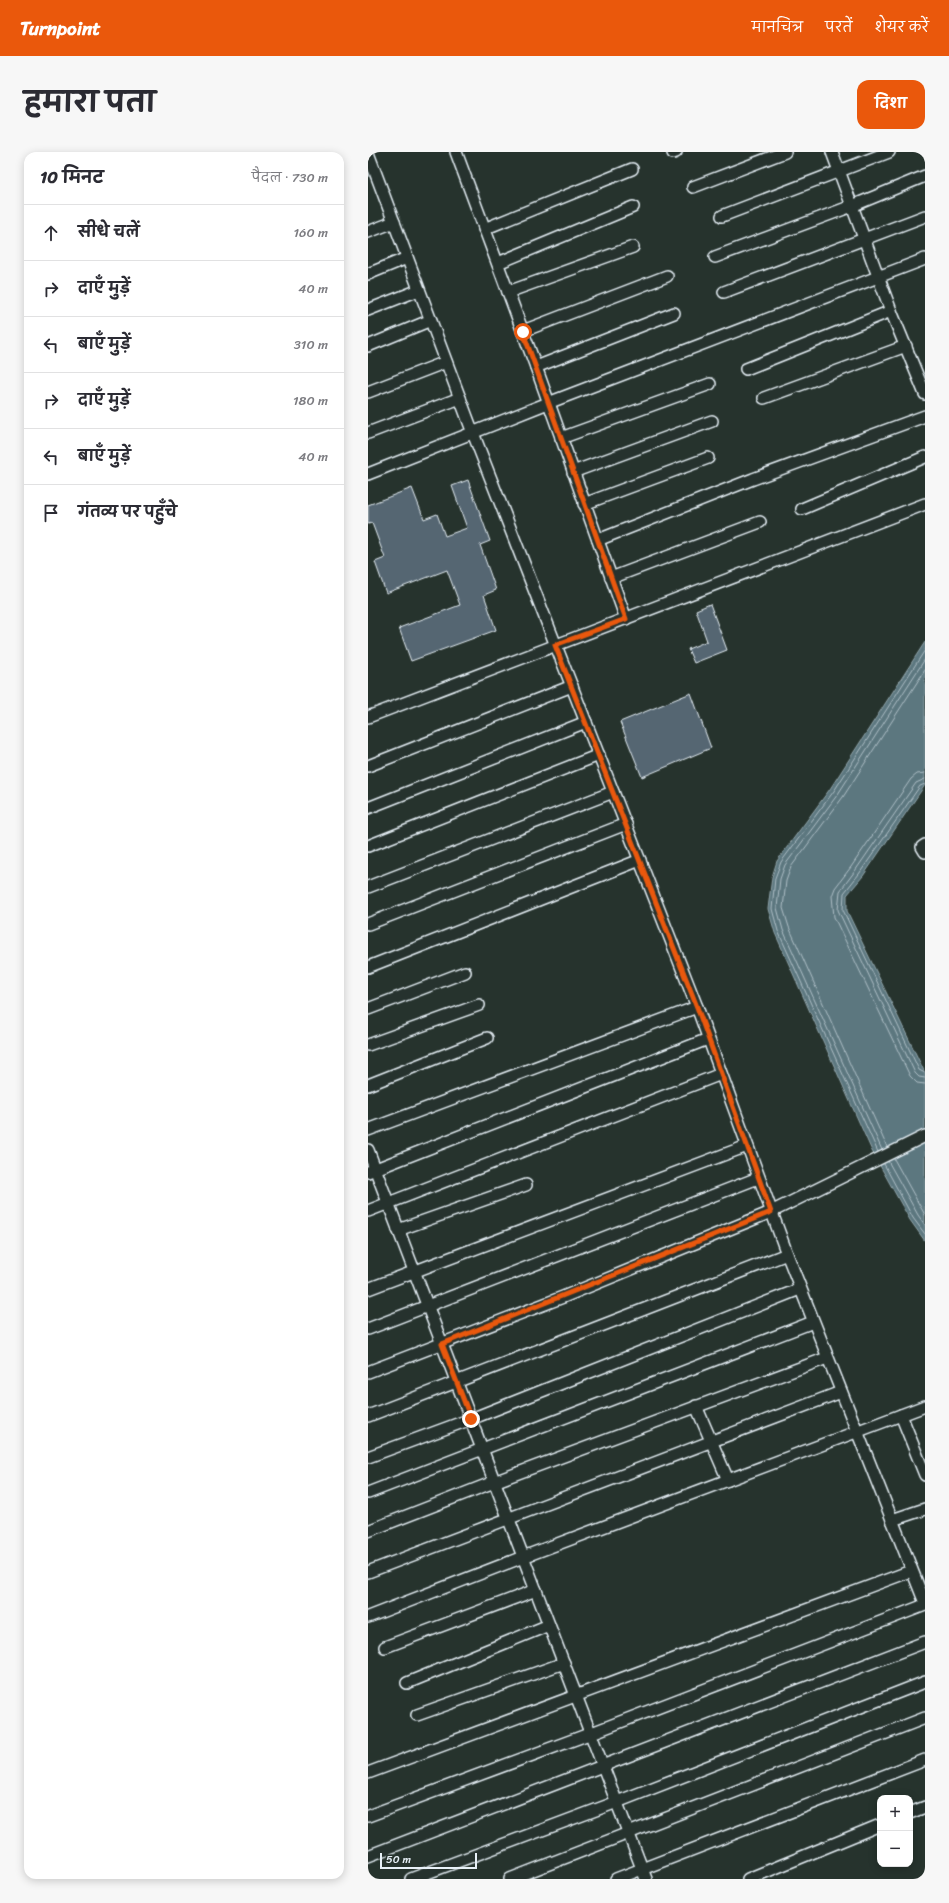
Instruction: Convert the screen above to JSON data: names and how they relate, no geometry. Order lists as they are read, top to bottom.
{
  "scale_bar": "50 m",
  "page": {
    "header": "Turnpoint",
    "nav": ["मानचित्र", "परतें", "शेयर करें"],
    "title": "हमारा पता",
    "buttons": "दिशा",
    "heading": ["10 मिनट", "पैदल · 730 m"],
    "list": [
      ["सीधे चलें", "160 m"],
      ["दाएँ मुड़ें", "40 m"],
      ["बाएँ मुड़ें", "310 m"],
      ["दाएँ मुड़ें", "180 m"],
      ["बाएँ मुड़ें", "40 m"],
      "गंतव्य पर पहुँचे"
    ],
    "map_buttons": ["+", "−"],
    "scale": "50 m"
  }
}
